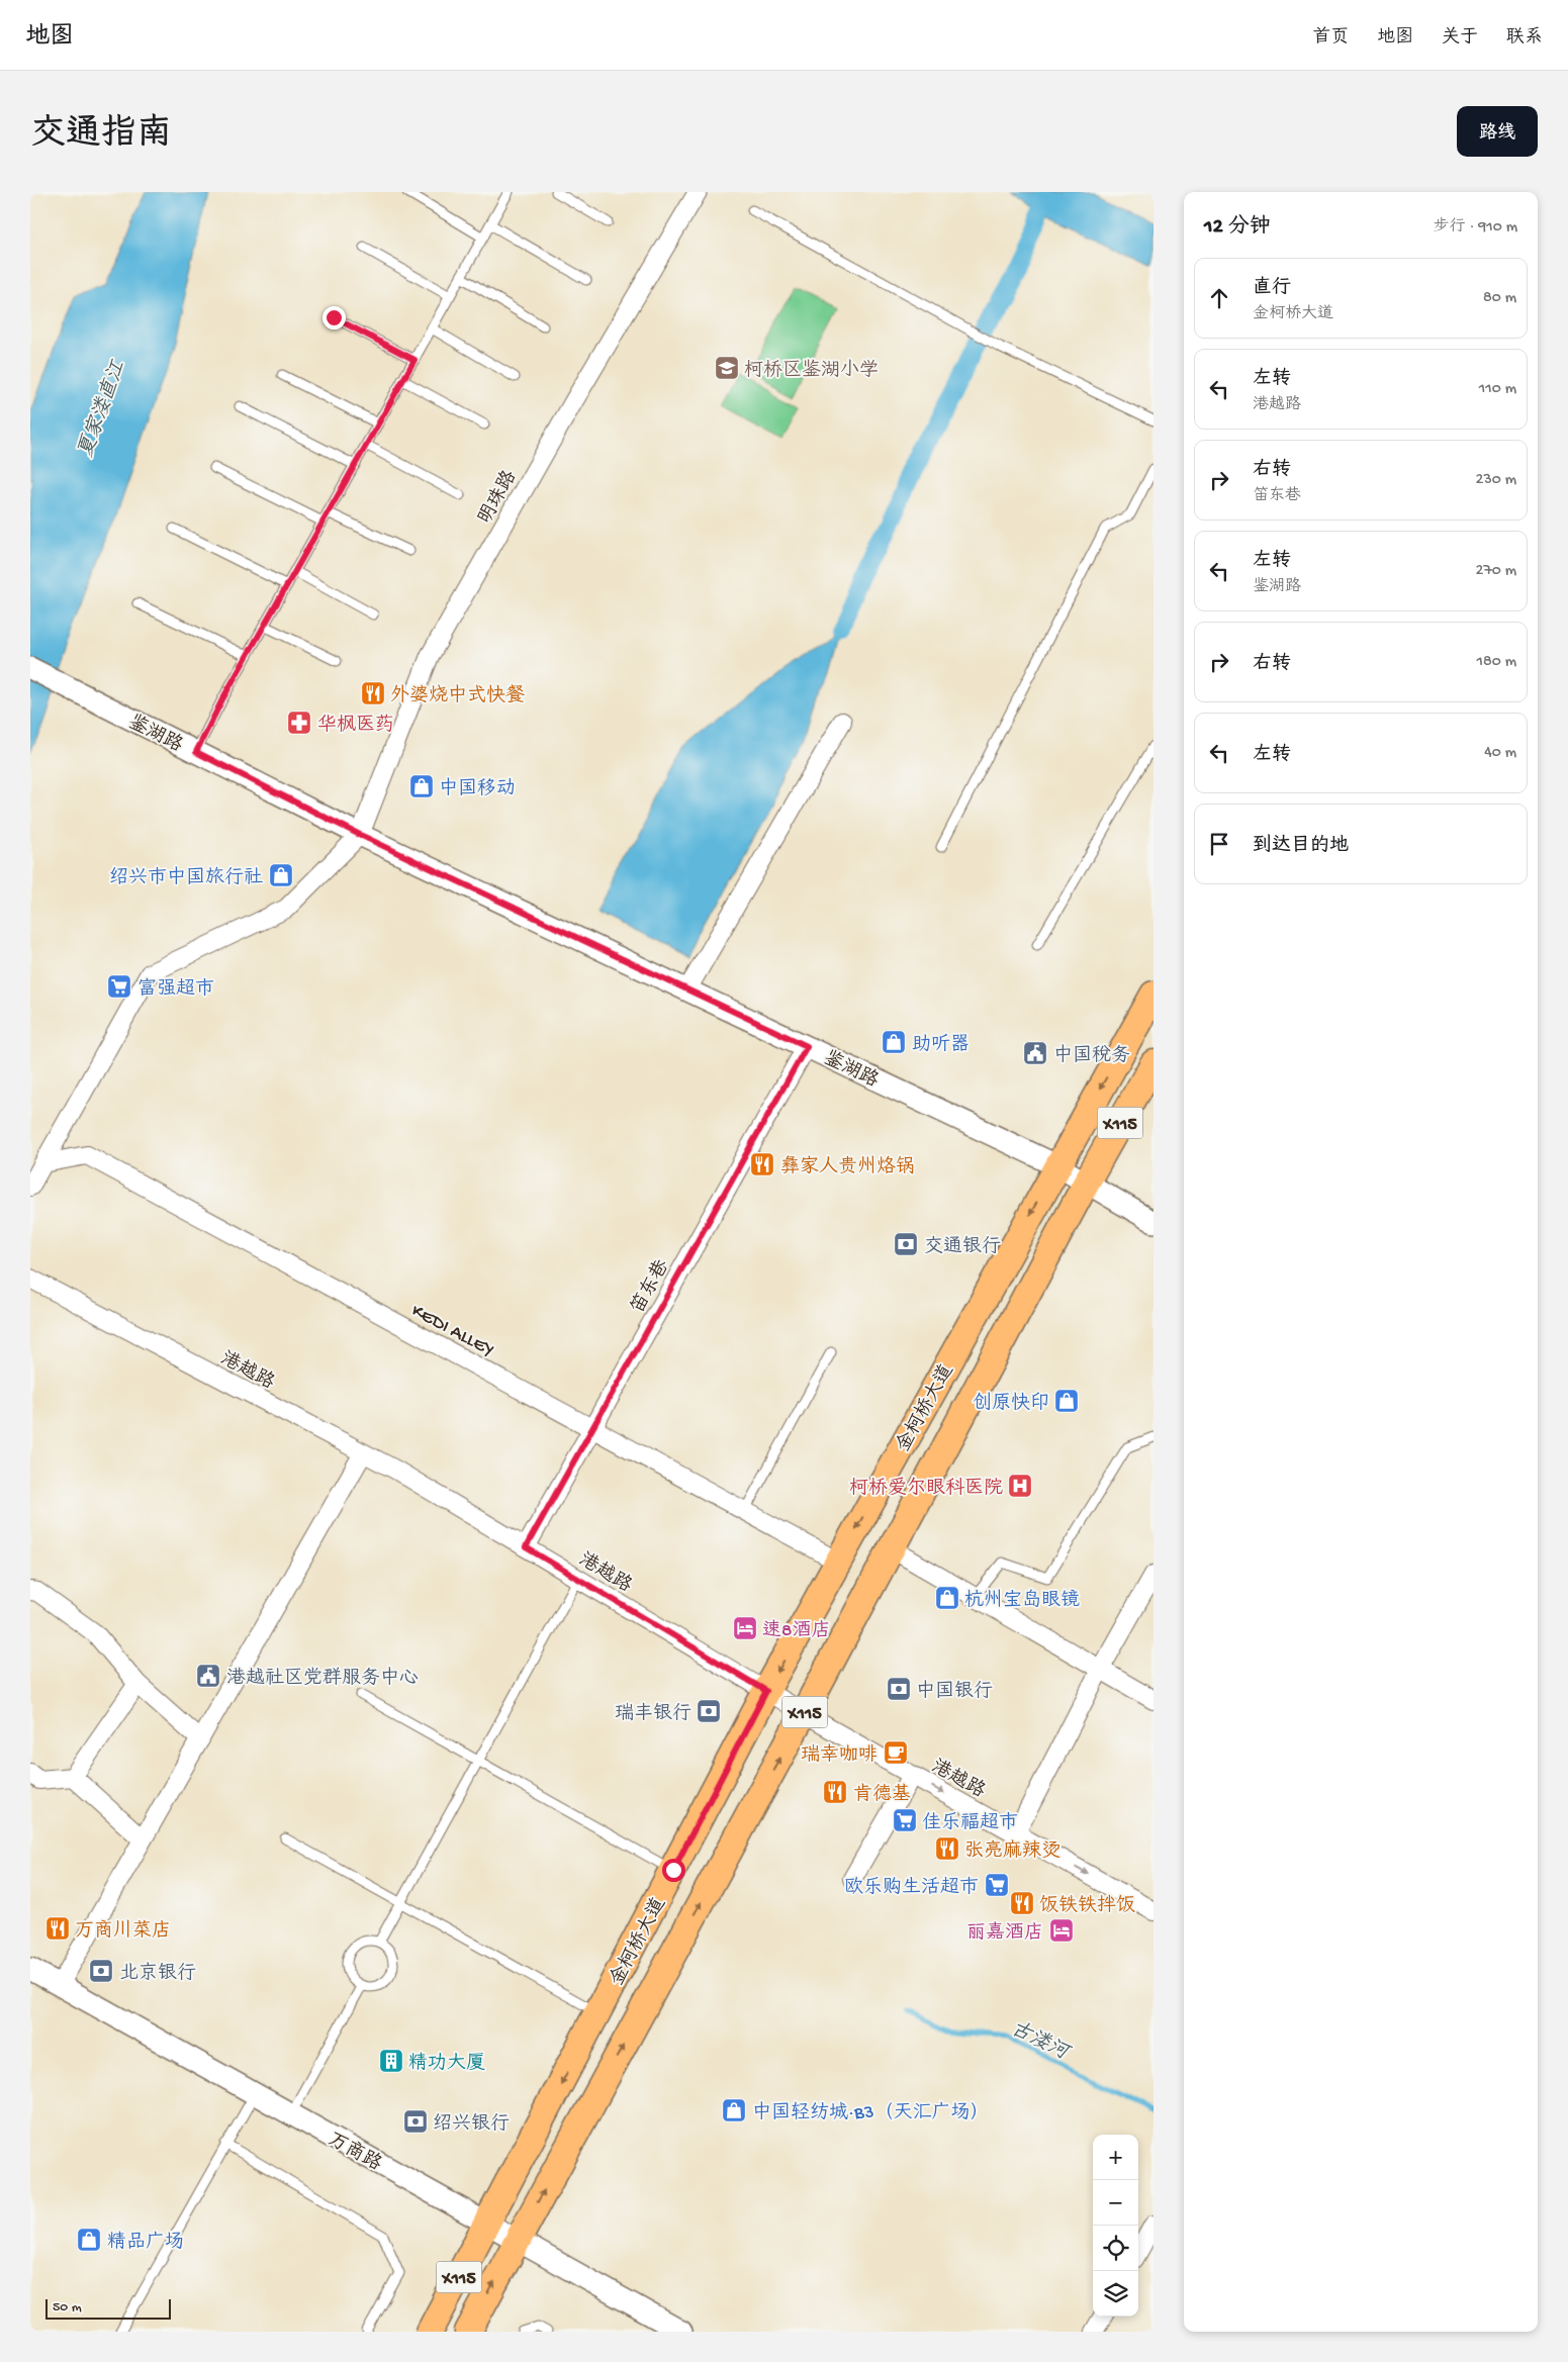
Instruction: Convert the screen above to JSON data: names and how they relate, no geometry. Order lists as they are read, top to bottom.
{
  "streets": {
    "main road": ["X115", "金柯桥大道"],
    "street": [
      "明珠路",
      "鉴湖路",
      "笛东巷",
      "KEDI ALLEY",
      "港越路",
      "万商路"
    ]
  },
  "crossings": [
    ["明珠路", "鉴湖路"],
    ["鉴湖路", "笛东巷"],
    ["鉴湖路", "金柯桥大道"],
    ["笛东巷", "KEDI ALLEY"],
    ["笛东巷", "港越路"],
    ["KEDI ALLEY", "金柯桥大道"],
    ["港越路", "金柯桥大道"],
    ["金柯桥大道", "万商路"]
  ],
  "water": ["夏家溇直江", "古溇河"],
  "places": {
    "school or university": ["柯桥区鉴湖小学"],
    "restaurant": [
      "外婆烧中式快餐",
      "彝家人贵州烙锅",
      "肯德基",
      "张亮麻辣烫",
      "饭铁铁拌饭",
      "万商川菜店"
    ],
    "pharmacy": ["华枫医药"],
    "shop": [
      "中国移动",
      "绍兴市中国旅行社",
      "助听器",
      "创原快印",
      "杭州宝岛眼镜",
      "中国轻纺城·B3（天汇广场）",
      "精品广场"
    ],
    "supermarket": ["富强超市", "佳乐福超市", "欧乐购生活超市"],
    "public building": ["中国税务", "港越社区党群服务中心"],
    "bank": [
      "交通银行",
      "中国银行",
      "瑞丰银行",
      "北京银行",
      "绍兴银行"
    ],
    "hospital": ["柯桥爱尔眼科医院"],
    "hotel": ["速8酒店", "丽嘉酒店"],
    "cafe": ["瑞幸咖啡"],
    "building": ["精功大厦"]
  },
  "scale_bar": "50 m",
  "page": {
    "header": "地图",
    "nav": [
      "首页",
      "地图",
      "关于",
      "联系"
    ],
    "title": "交通指南",
    "buttons": "路线",
    "heading": ["12 分钟", "步行 · 910 m"],
    "list": [
      ["直行", "金柯桥大道", "80 m"],
      ["左转", "港越路", "110 m"],
      ["右转", "笛东巷", "230 m"],
      ["左转", "鉴湖路", "270 m"],
      ["右转", "180 m"],
      ["左转", "40 m"],
      "到达目的地"
    ],
    "map_buttons": ["+", "−"],
    "scale": "50 m"
  }
}
